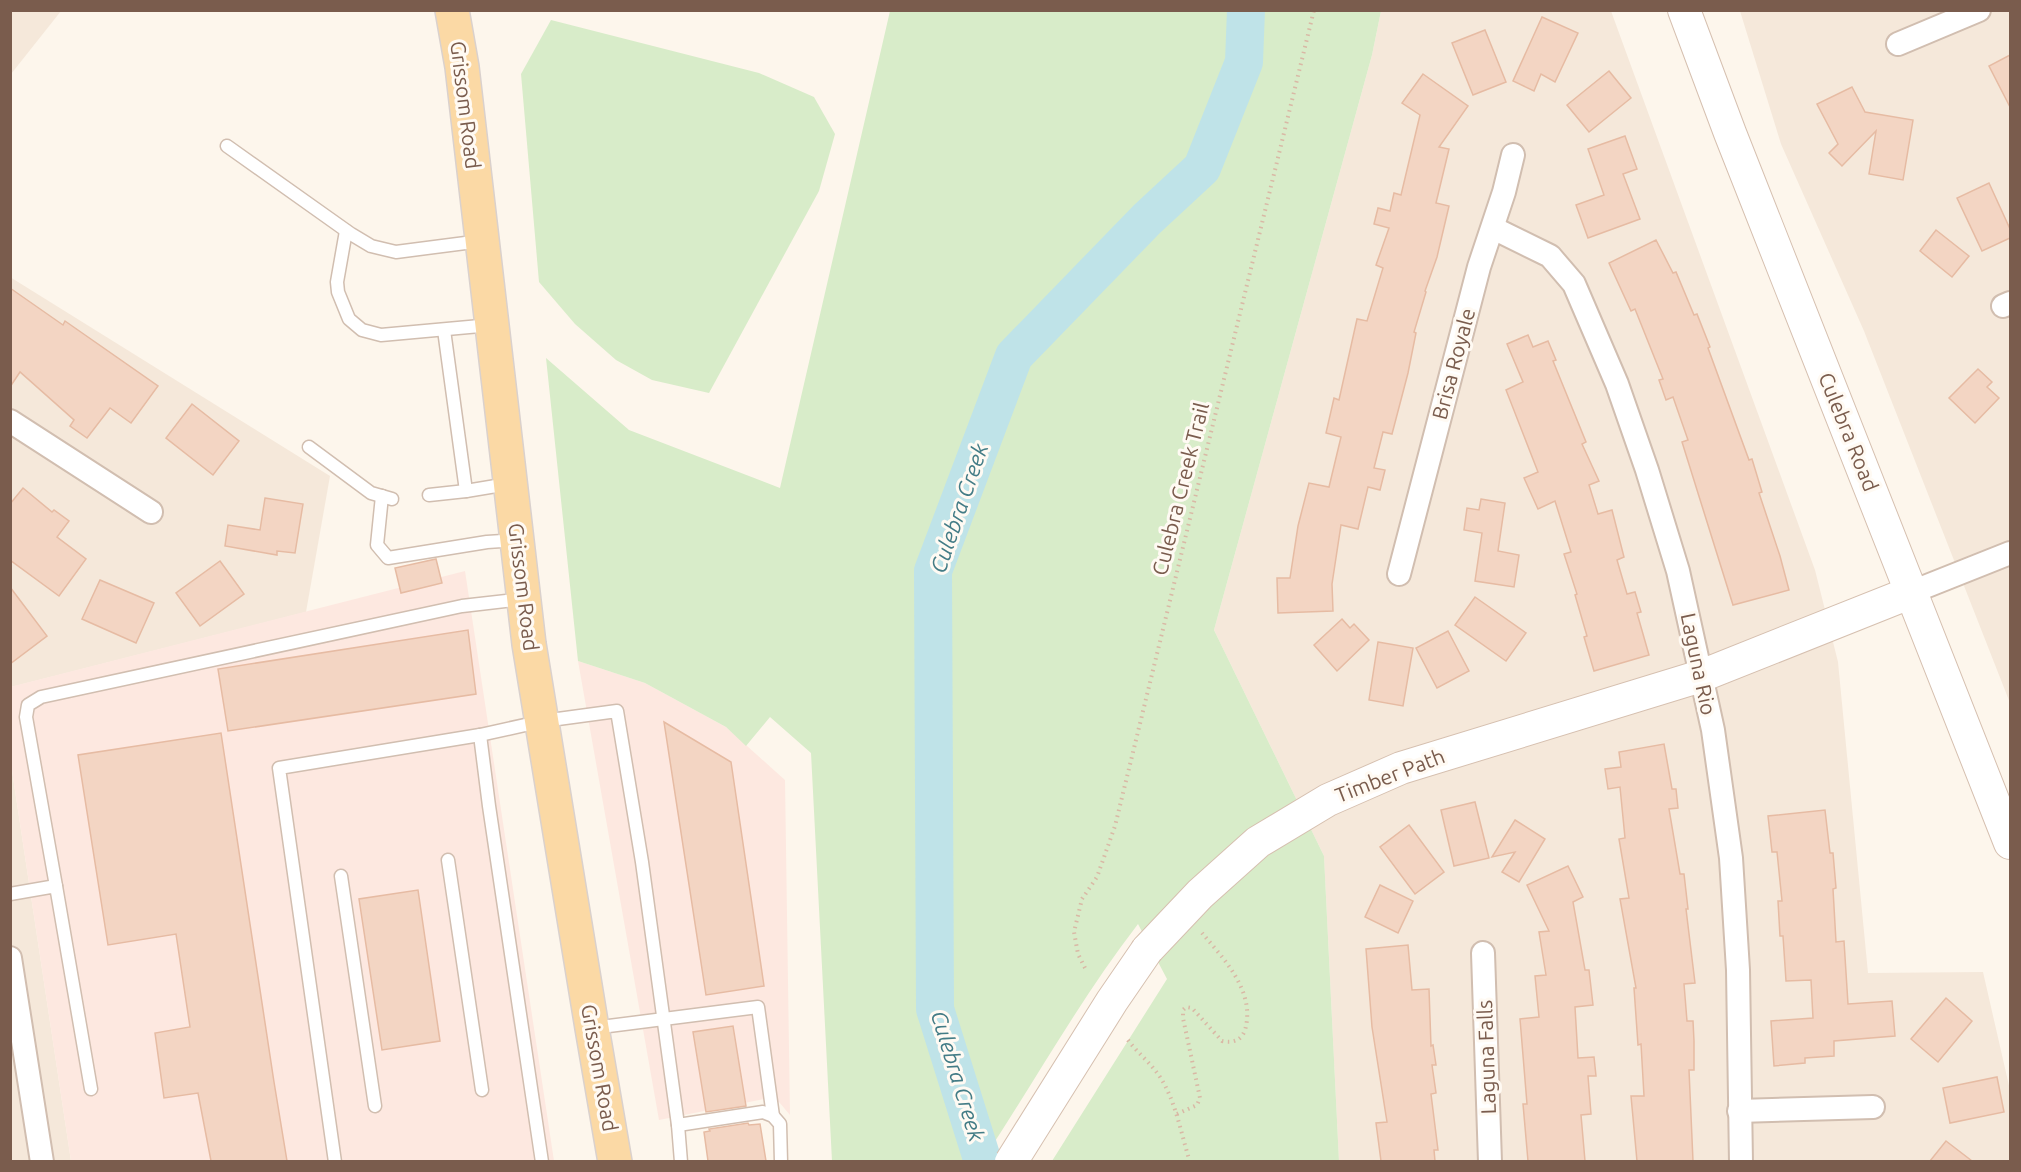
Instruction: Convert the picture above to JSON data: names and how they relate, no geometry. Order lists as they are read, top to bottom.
{
  "streets": {
    "main road": ["Grissom Road"],
    "street": [
      "Brisa Royale",
      "Culebra Road",
      "Laguna Rio",
      "Timber Path",
      "Laguna Falls"
    ],
    "path": ["Culebra Creek Trail"]
  },
  "crossings": [
    ["Brisa Royale", "Laguna Rio"],
    ["Culebra Road", "Timber Path"],
    ["Laguna Rio", "Timber Path"]
  ],
  "water": ["Culebra Creek"]
}
